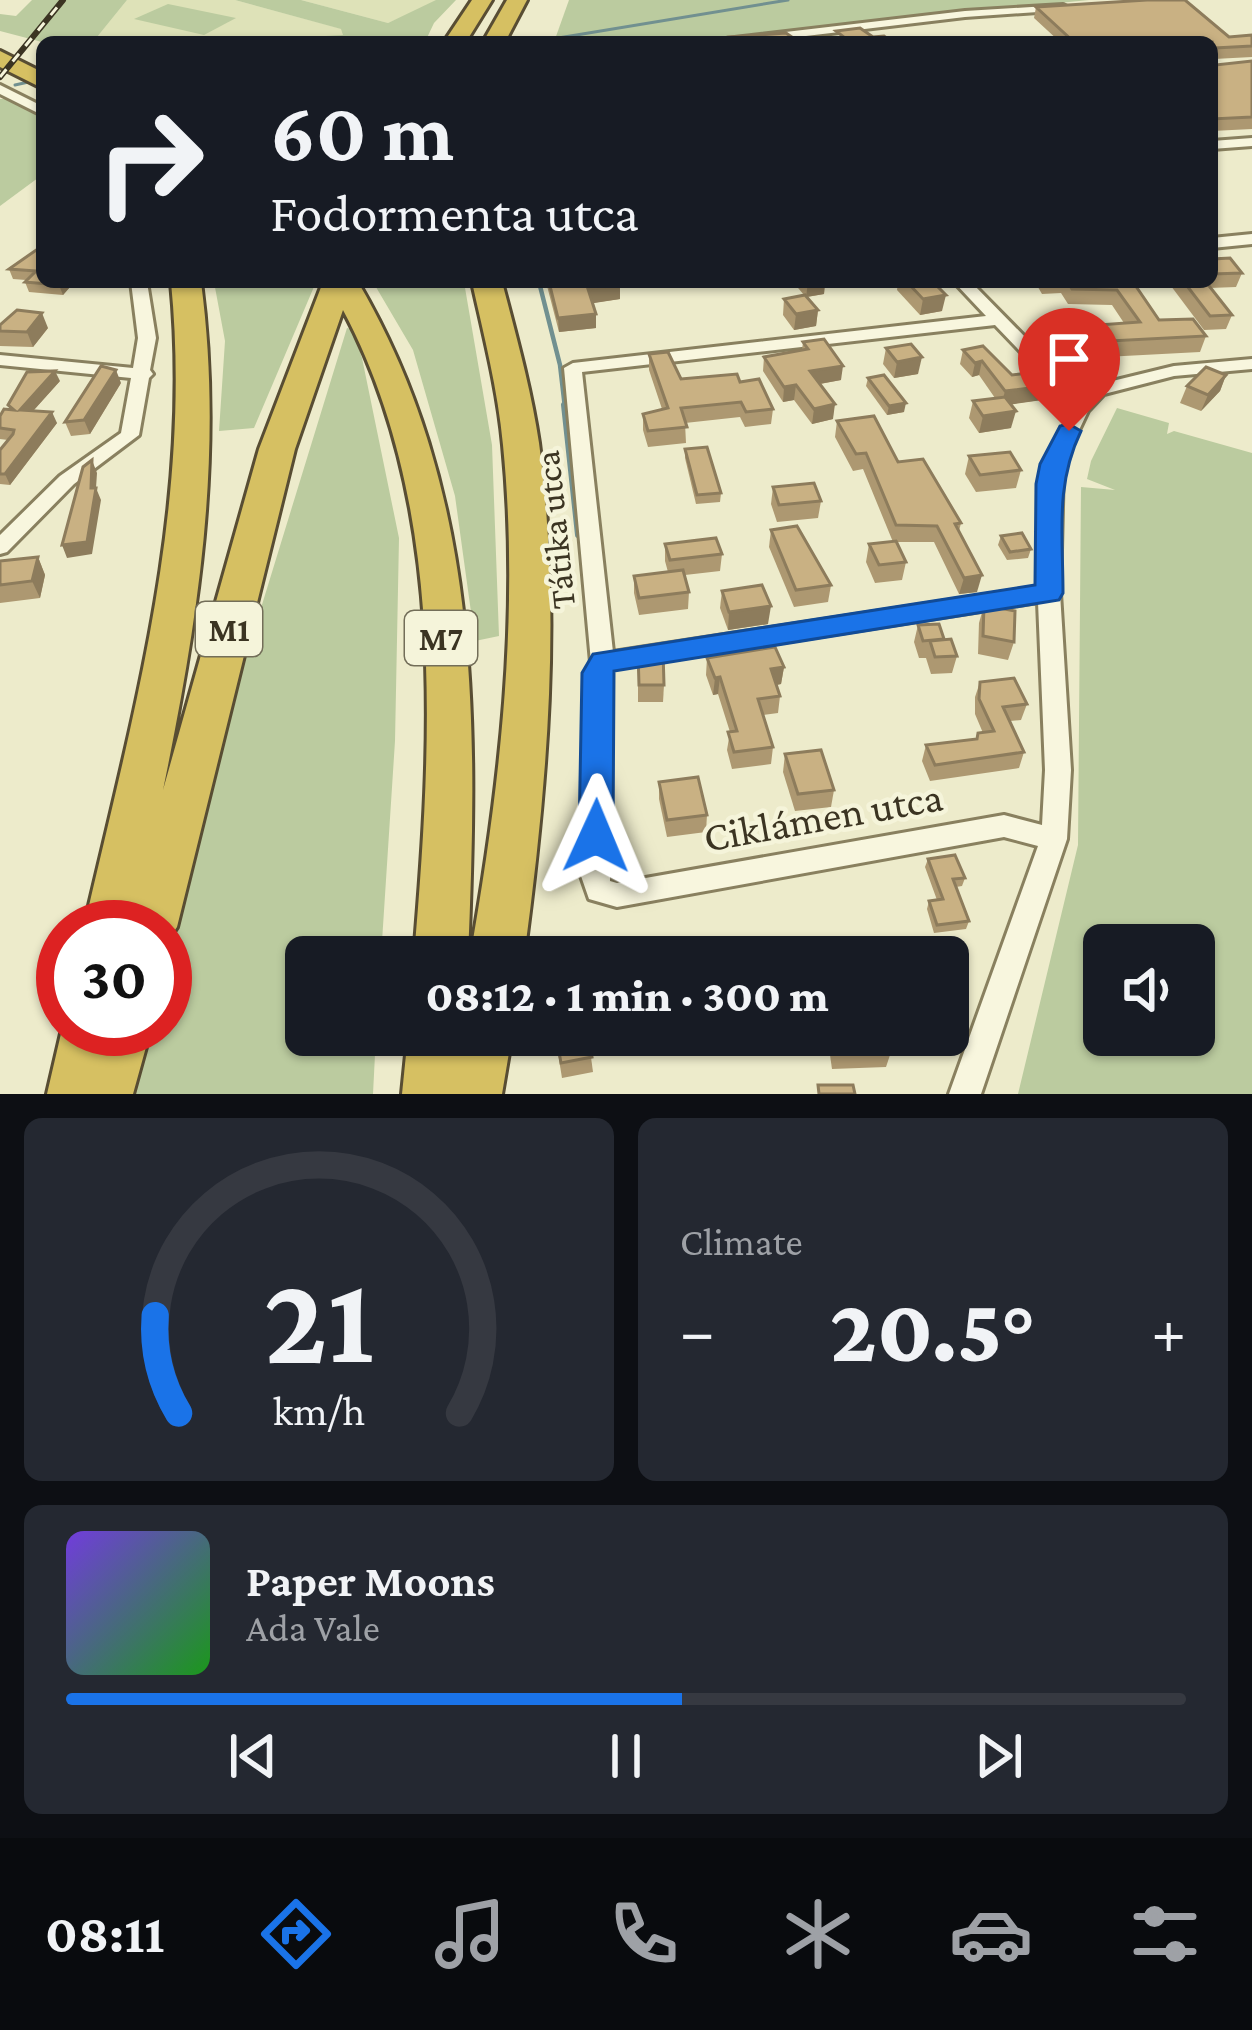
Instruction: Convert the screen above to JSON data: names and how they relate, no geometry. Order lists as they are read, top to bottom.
{
  "streets": {
    "highway": ["M1", "M7"],
    "street": ["Tátika utca", "Ciklámen utca"]
  },
  "crossings": [
    ["Tátika utca", "Ciklámen utca"]
  ],
  "page": {
    "turn": ["60 m", "Fodormenta utca"],
    "limit": "30",
    "trip": "08:12 · 1 min · 300 m",
    "tile": "Climate",
    "heat": ["−", "20.5°", "+"],
    "song": ["Paper Moons", "Ada Vale"],
    "tabs": "08:11",
    "gauge": ["21", "km/h"]
  }
}
